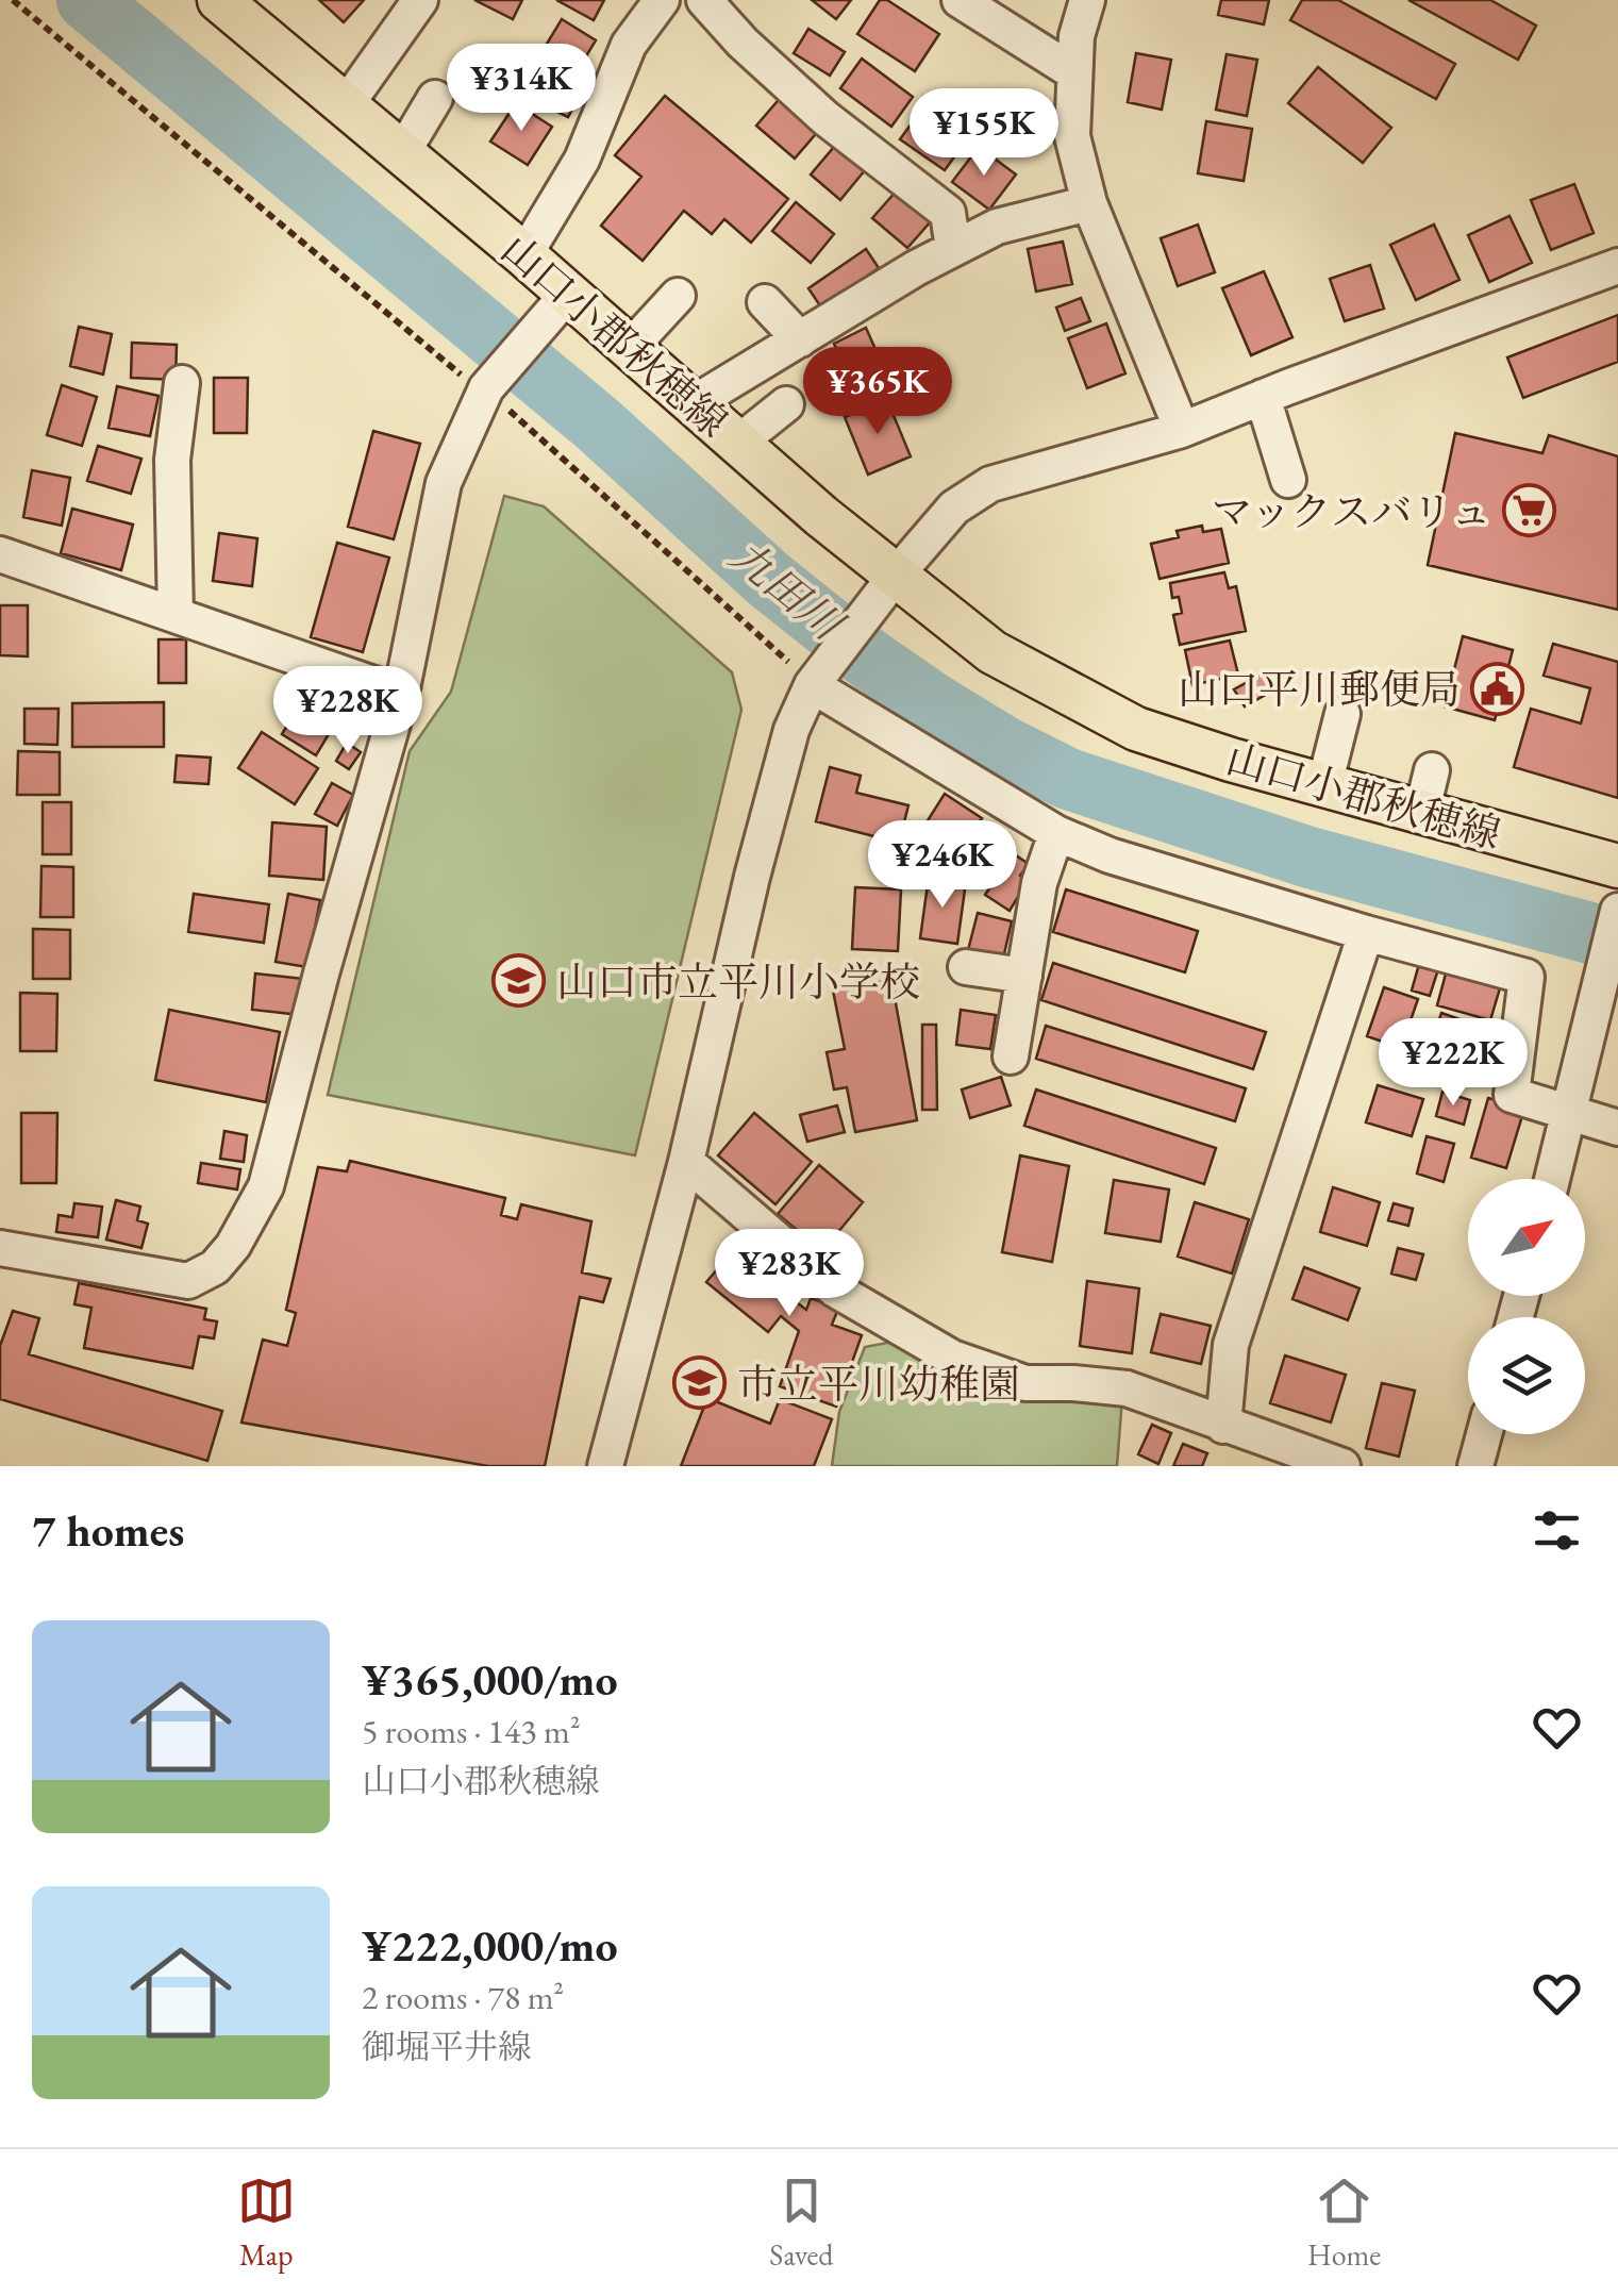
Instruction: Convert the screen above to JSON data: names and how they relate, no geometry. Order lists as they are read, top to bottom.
{
  "streets": {
    "main road": ["山口小郡秋穂線"]
  },
  "water": ["九田川"],
  "places": {
    "supermarket": ["マックスバリュ"],
    "public building": ["山口平川郵便局"],
    "school or university": ["山口市立平川小学校", "市立平川幼稚園"]
  },
  "north": "top right",
  "page": {
    "price": [
      "¥314K",
      "¥155K",
      "¥365K",
      "¥228K",
      "¥246K",
      "¥222K",
      "¥283K"
    ],
    "heading": "7 homes",
    "list": [
      {
        "name": "¥365,000/mo",
        "note": "5 rooms · 143 m² · 山口小郡秋穂線"
      },
      {
        "name": "¥222,000/mo",
        "note": "2 rooms · 78 m² · 御堀平井線"
      }
    ],
    "tabs": ["Map", "Saved", "Home"]
  }
}
